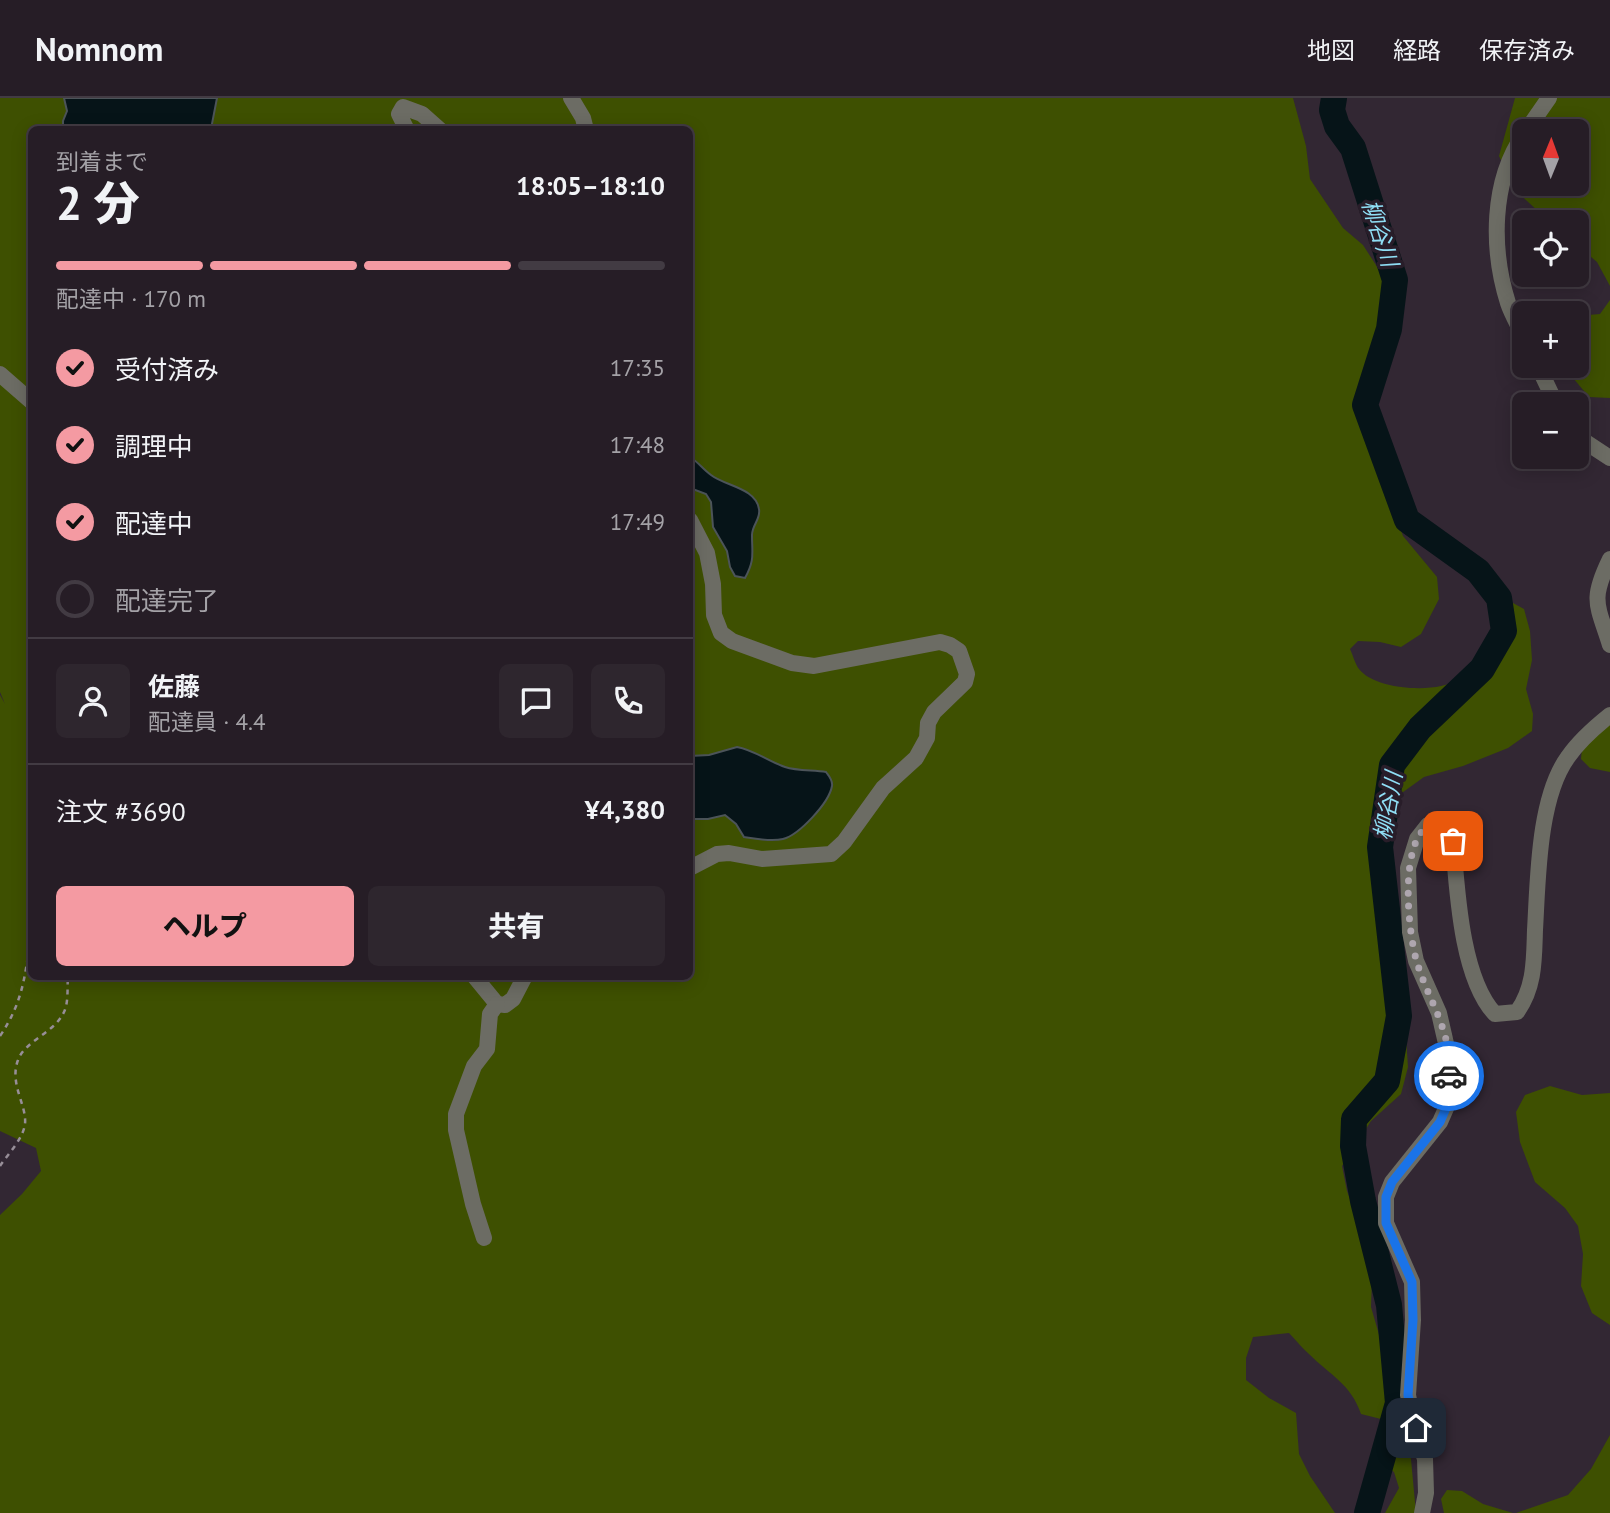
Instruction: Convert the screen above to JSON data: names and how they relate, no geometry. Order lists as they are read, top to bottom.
{
  "water": ["柳谷川"],
  "north": "top",
  "page": {
    "header": "Nomnom",
    "nav": ["地図", "経路", "保存済み"],
    "map_buttons": ["+", "−"],
    "heading": ["2 分", "到着まで", "18:05–18:10"],
    "panel": [
      "佐藤",
      "配達員 · 4.4",
      "注文 #3690",
      "¥4,380"
    ],
    "bar": "配達中 · 170 m",
    "list": [
      ["受付済み", "17:35"],
      ["調理中", "17:48"],
      ["配達中", "17:49"],
      "配達完了"
    ],
    "buttons": ["ヘルプ", "共有"]
  }
}
